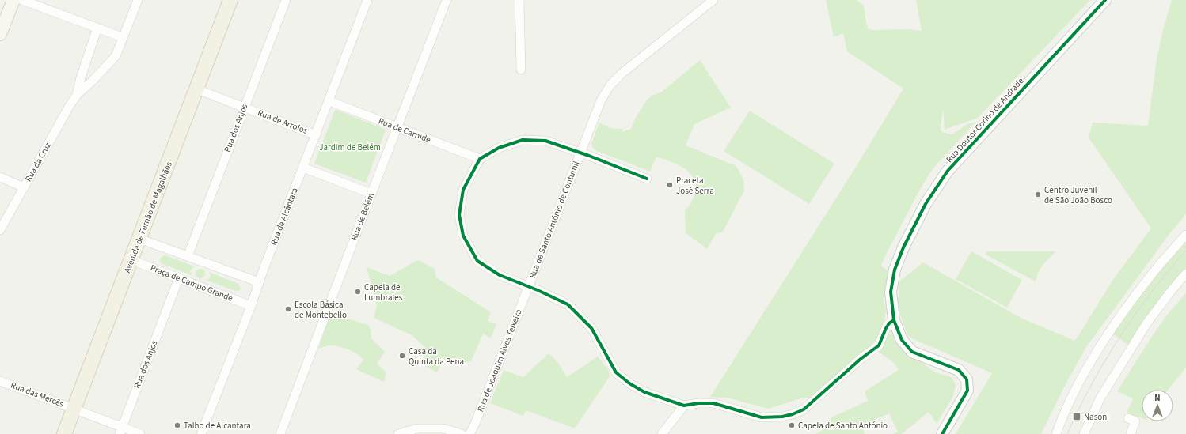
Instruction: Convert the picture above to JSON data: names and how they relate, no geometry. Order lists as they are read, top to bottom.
{
  "streets": {
    "main road": ["Avenida de Fernão de Magalhães"],
    "street": [
      "Rua Doutor Corino de Andrade",
      "Rua de Arroios",
      "Rua dos Anjos",
      "Rua de Carnide",
      "Rua da Cruz",
      "Rua de Alcântara",
      "Rua de Belém",
      "Rua de Santo António de Contumil",
      "Praça de Campo Grande",
      "Rua de Joaquim Alves Teixeira",
      "Rua das Mercês"
    ]
  },
  "crossings": [
    ["Rua Doutor Corino de Andrade", "Rua de Santo António de Contumil"],
    ["Rua de Arroios", "Rua dos Anjos"],
    ["Rua de Arroios", "Rua de Alcântara"],
    ["Rua de Arroios", "Avenida de Fernão de Magalhães"],
    ["Rua dos Anjos", "Praça de Campo Grande"],
    ["Rua dos Anjos", "Rua das Mercês"],
    ["Rua de Carnide", "Rua de Alcântara"],
    ["Rua de Carnide", "Rua de Belém"],
    ["Rua de Alcântara", "Praça de Campo Grande"],
    ["Avenida de Fernão de Magalhães", "Praça de Campo Grande"],
    ["Avenida de Fernão de Magalhães", "Rua das Mercês"],
    ["Rua de Santo António de Contumil", "Rua de Joaquim Alves Teixeira"]
  ],
  "parks": ["Jardim de Belém"],
  "places": {
    "other": [
      "Praceta José Serra",
      "Centro Juvenil de São João Bosco",
      "Capela de Lumbrales",
      "Escola Básica de Montebello",
      "Casa da Quinta da Pena",
      "Talho de Alcantara",
      "Capela de Santo António"
    ],
    "transit": ["Nasoni"]
  },
  "north": "top"
}
